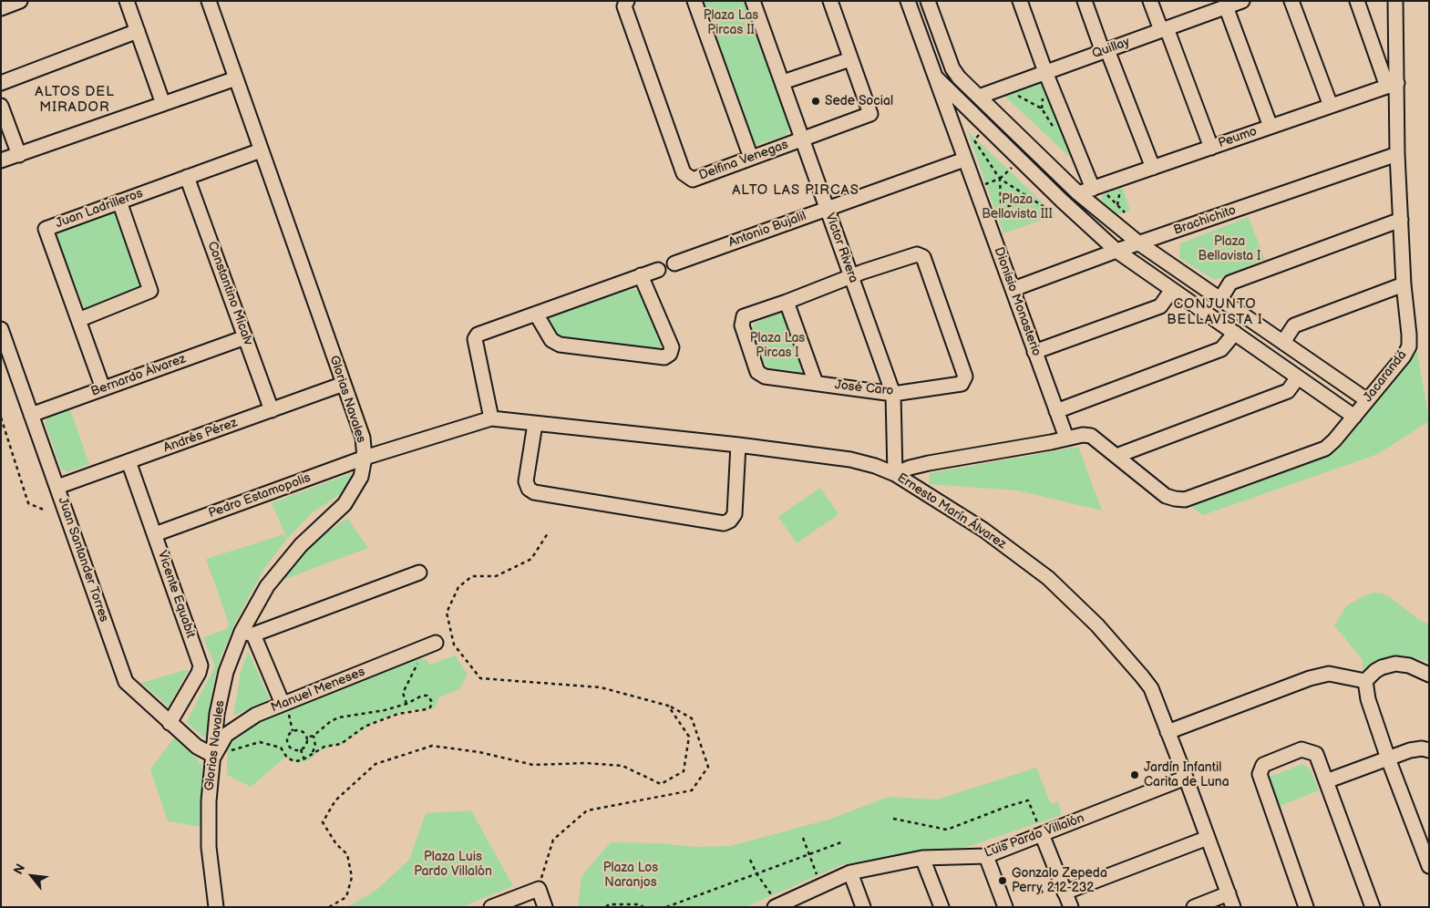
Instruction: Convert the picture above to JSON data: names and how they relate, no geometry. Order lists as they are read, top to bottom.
{
  "streets": {
    "street": [
      "Quillay",
      "Peumo",
      "Delfina Venegas",
      "Juan Ladrilleros",
      "Brachichito",
      "Antonio Bujalil",
      "Victor Rivera",
      "Constantino Micalv",
      "Dionisio Monasterio",
      "Bernardo Álvarez",
      "Jacarandá",
      "José Caro",
      "Glorias Navales",
      "Andrés Pérez",
      "Pedro Estamopolis",
      "Ernesto Marín Álvarez",
      "Juan Santander Torres",
      "Vicente Equabit",
      "Manuel Meneses",
      "Luis Pardo Villalón"
    ]
  },
  "crossings": [
    ["Peumo", "Jacarandá"],
    ["Delfina Venegas", "Victor Rivera"],
    ["Juan Ladrilleros", "Constantino Micalv"],
    ["Juan Ladrilleros", "Bernardo Álvarez"],
    ["Juan Ladrilleros", "Glorias Navales"],
    ["Brachichito", "Dionisio Monasterio"],
    ["Brachichito", "Jacarandá"],
    ["Antonio Bujalil", "Victor Rivera"],
    ["Antonio Bujalil", "Dionisio Monasterio"],
    ["Victor Rivera", "José Caro"],
    ["Victor Rivera", "Ernesto Marín Álvarez"],
    ["Constantino Micalv", "Bernardo Álvarez"],
    ["Constantino Micalv", "Andrés Pérez"],
    ["Dionisio Monasterio", "Jacarandá"],
    ["Bernardo Álvarez", "Juan Santander Torres"],
    ["Glorias Navales", "Andrés Pérez"],
    ["Glorias Navales", "Pedro Estamopolis"],
    ["Glorias Navales", "Juan Santander Torres"],
    ["Glorias Navales", "Manuel Meneses"],
    ["Andrés Pérez", "Juan Santander Torres"],
    ["Andrés Pérez", "Vicente Equabit"],
    ["Pedro Estamopolis", "Ernesto Marín Álvarez"],
    ["Pedro Estamopolis", "Vicente Equabit"],
    ["Ernesto Marín Álvarez", "Luis Pardo Villalón"],
    ["Juan Santander Torres", "Vicente Equabit"],
    ["Juan Santander Torres", "Manuel Meneses"]
  ],
  "districts": ["ALTOS DEL MIRADOR", "ALTO LAS PIRCAS", "CONJUNTO BELLAVISTA I"],
  "parks": [
    "Plaza Las Pircas II",
    "Plaza Bellavista III",
    "Plaza Bellavista I",
    "Plaza Las Pircas I",
    "Plaza Luis Pardo Villalón",
    "Plaza Los Naranjos"
  ],
  "places": ["Sede Social", "Jardín Infantil Carita de Luna", "Gonzalo Zepeda Perry, 212-232"],
  "north": "top left"
}
